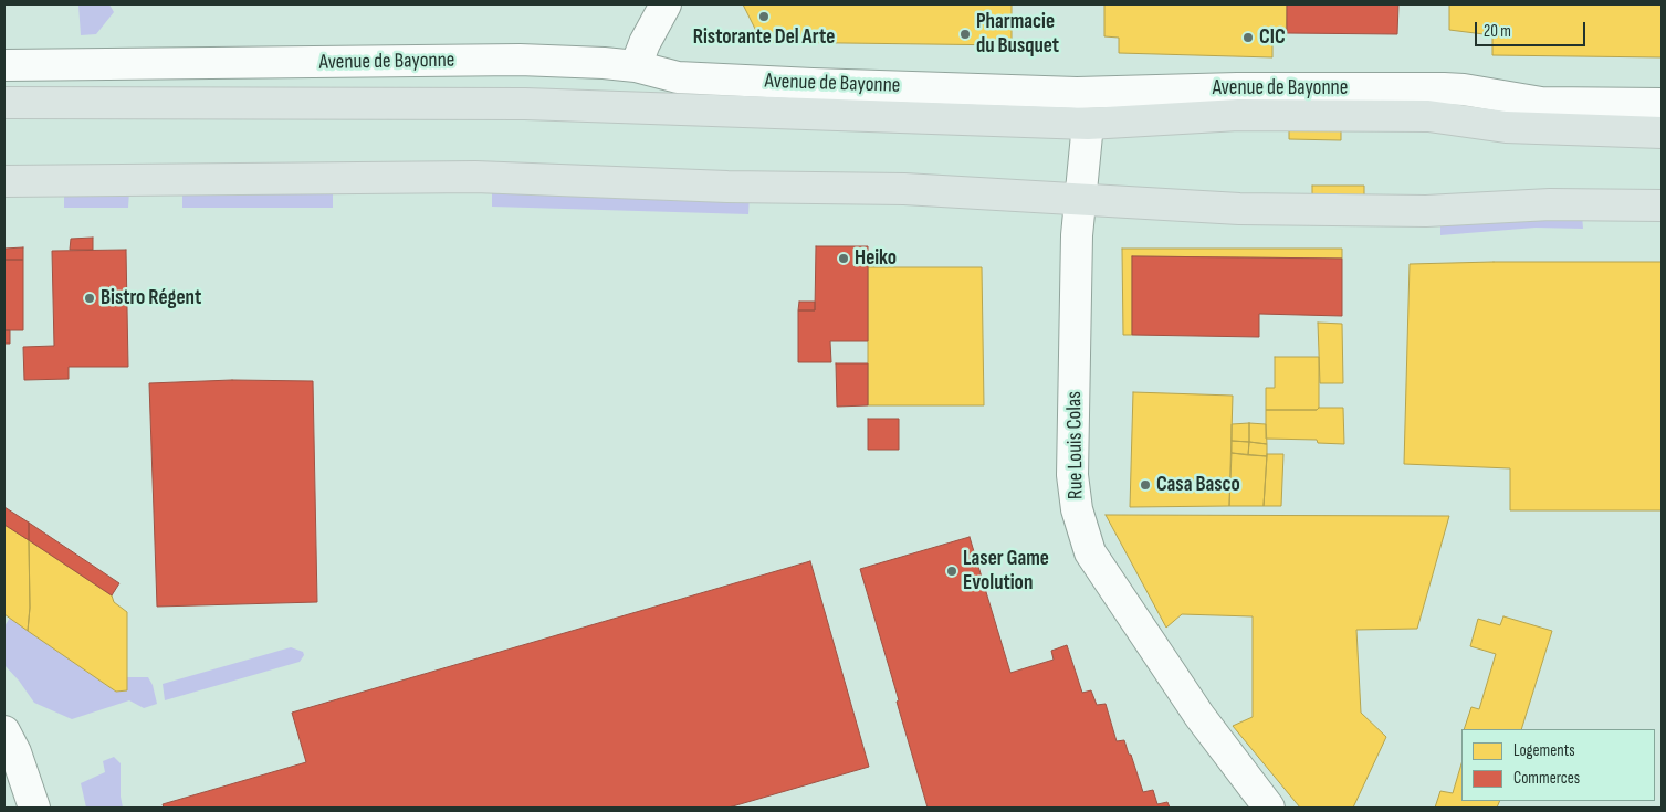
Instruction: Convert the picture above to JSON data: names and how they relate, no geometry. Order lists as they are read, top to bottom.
{
  "streets": {
    "main road": ["Avenue de Bayonne"],
    "street": ["Rue Louis Colas"]
  },
  "crossings": [
    ["Avenue de Bayonne", "Rue Louis Colas"]
  ],
  "places": [
    "Ristorante Del Arte",
    "Pharmacie du Busquet",
    "CIC",
    "Heiko",
    "Bistro Régent",
    "Casa Basco",
    "Laser Game Evolution"
  ],
  "legend": ["Logements", "Commerces"],
  "scale_bar": "20 m"
}
